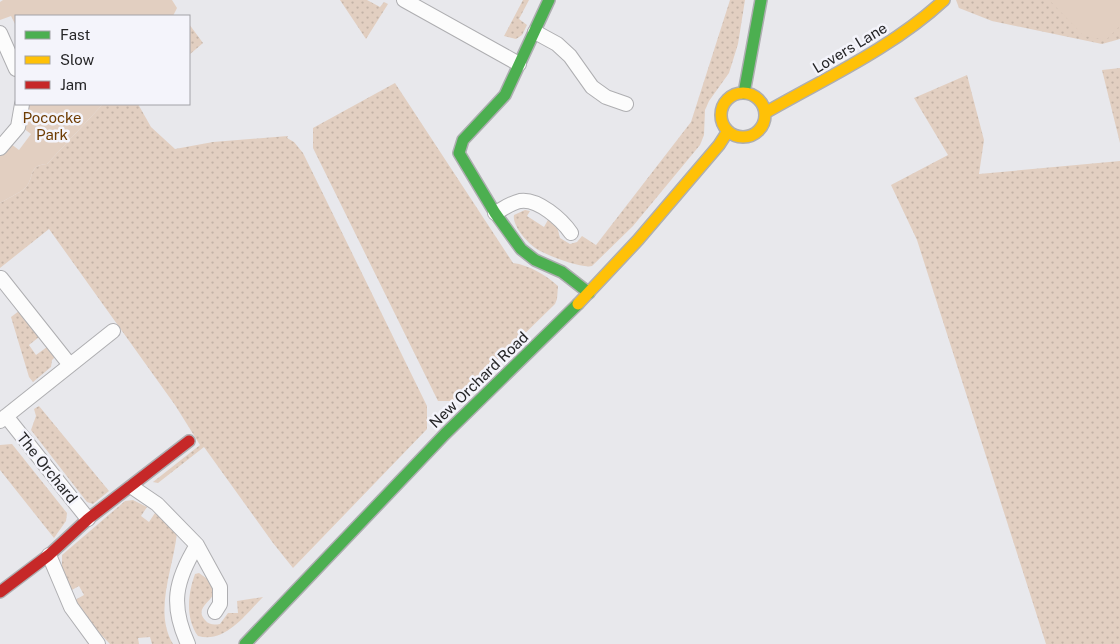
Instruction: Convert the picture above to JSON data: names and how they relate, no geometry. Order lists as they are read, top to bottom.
{
  "streets": {
    "street": ["Lovers Lane", "New Orchard Road", "The Orchard"]
  },
  "crossings": [
    ["Lovers Lane", "New Orchard Road"]
  ],
  "parks": ["Pococke Park"],
  "legend": ["Fast", "Slow", "Jam"]
}
